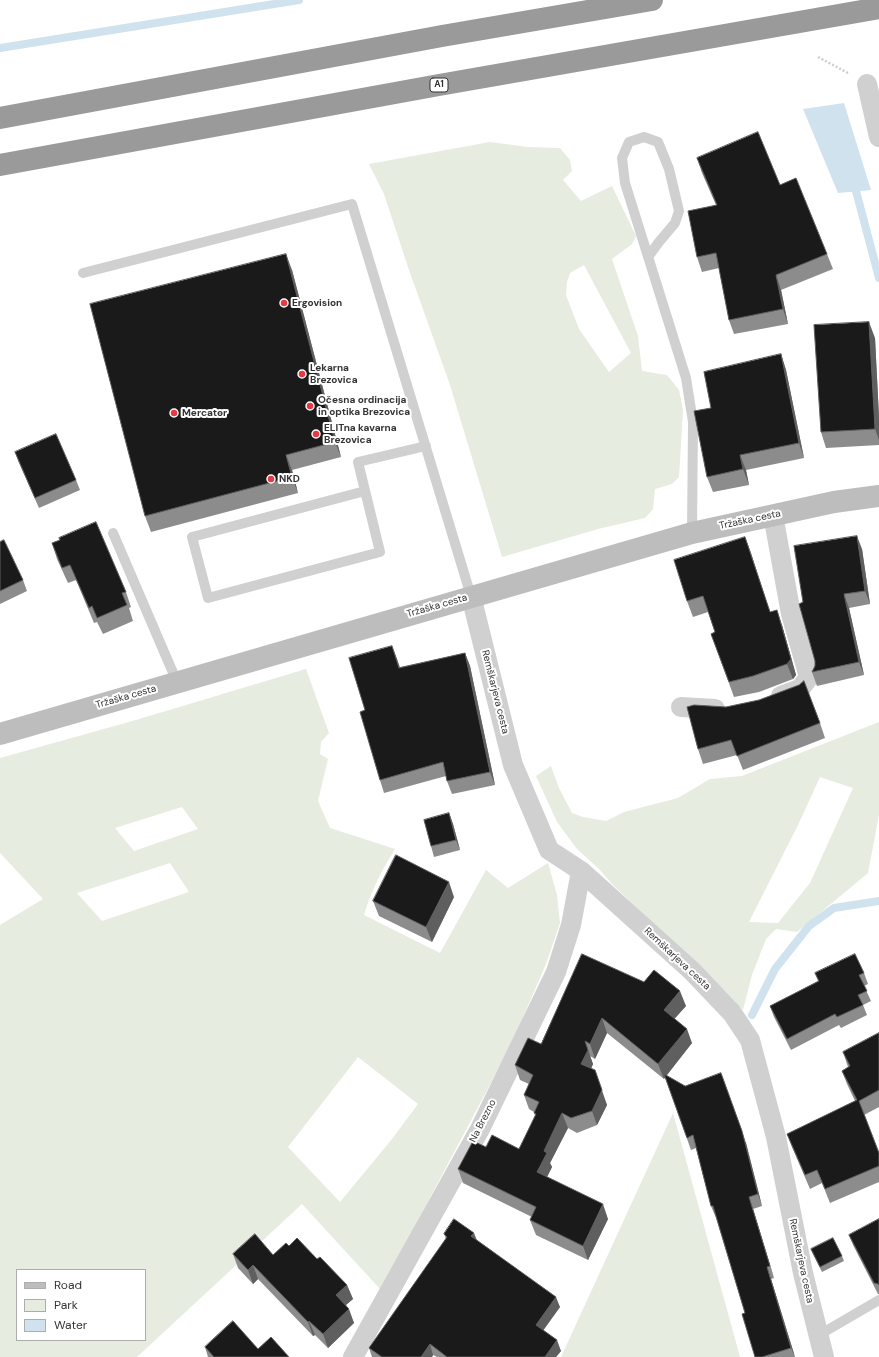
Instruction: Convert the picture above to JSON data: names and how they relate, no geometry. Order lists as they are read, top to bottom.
{
  "streets": {
    "highway": ["A1"],
    "main road": ["Tržaška cesta"],
    "street": ["Remškarjeva cesta", "Na Brezno"]
  },
  "crossings": [
    ["Tržaška cesta", "Remškarjeva cesta"],
    ["Remškarjeva cesta", "Na Brezno"]
  ],
  "places": [
    "Ergovision",
    "Lekarna Brezovica",
    "Očesna ordinacija in optika Brezovica",
    "Mercator",
    "ELITna kavarna Brezovica",
    "NKD"
  ],
  "legend": ["Road", "Park", "Water"]
}
